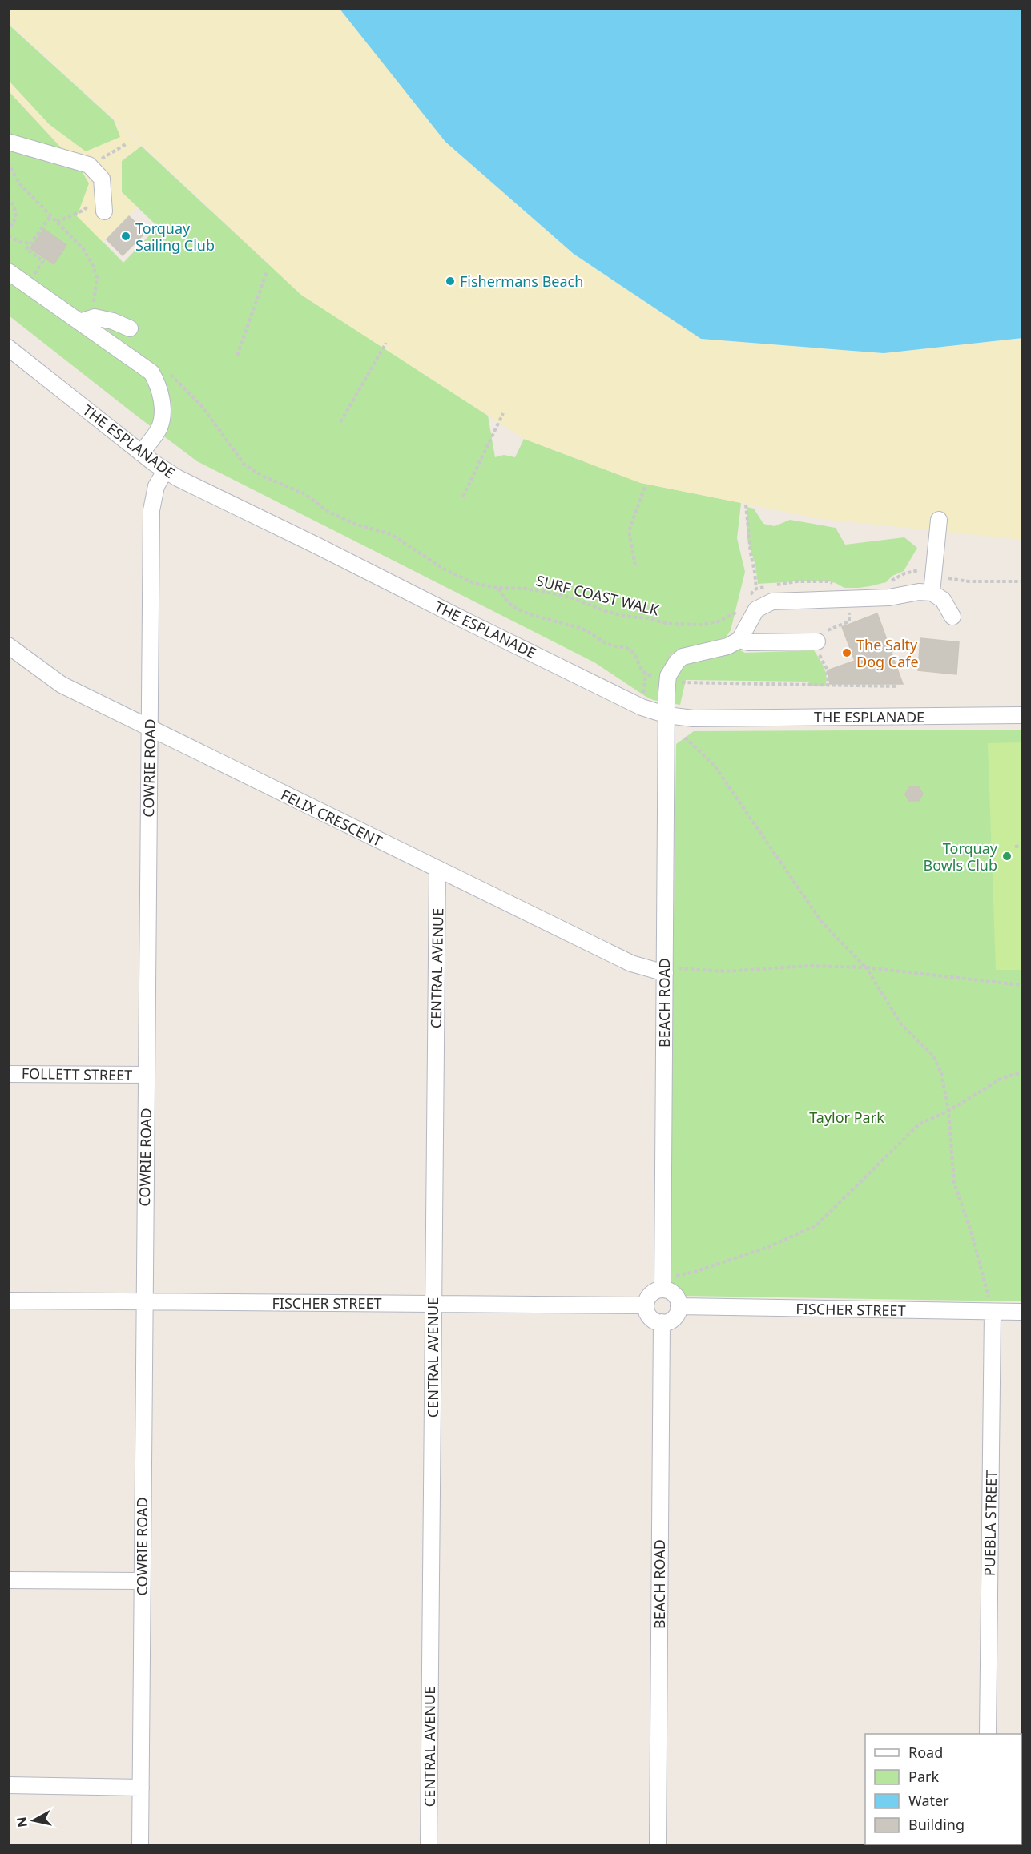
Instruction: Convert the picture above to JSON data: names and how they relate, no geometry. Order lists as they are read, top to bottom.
{
  "streets": {
    "street": [
      "THE ESPLANADE",
      "COWRIE ROAD",
      "FELIX CRESCENT",
      "CENTRAL AVENUE",
      "BEACH ROAD",
      "FOLLETT STREET",
      "FISCHER STREET",
      "PUEBLA STREET"
    ],
    "path": ["SURF COAST WALK"]
  },
  "crossings": [
    ["THE ESPLANADE", "COWRIE ROAD"],
    ["THE ESPLANADE", "BEACH ROAD"],
    ["COWRIE ROAD", "FELIX CRESCENT"],
    ["COWRIE ROAD", "FOLLETT STREET"],
    ["COWRIE ROAD", "FISCHER STREET"],
    ["FELIX CRESCENT", "CENTRAL AVENUE"],
    ["FELIX CRESCENT", "BEACH ROAD"],
    ["CENTRAL AVENUE", "FISCHER STREET"],
    ["BEACH ROAD", "FISCHER STREET"],
    ["FISCHER STREET", "PUEBLA STREET"]
  ],
  "parks": ["Taylor Park"],
  "places": [
    "Torquay Sailing Club",
    "Fishermans Beach",
    "The Salty Dog Cafe",
    "Torquay Bowls Club"
  ],
  "legend": [
    "Road",
    "Park",
    "Water",
    "Building"
  ],
  "north": "left"
}
